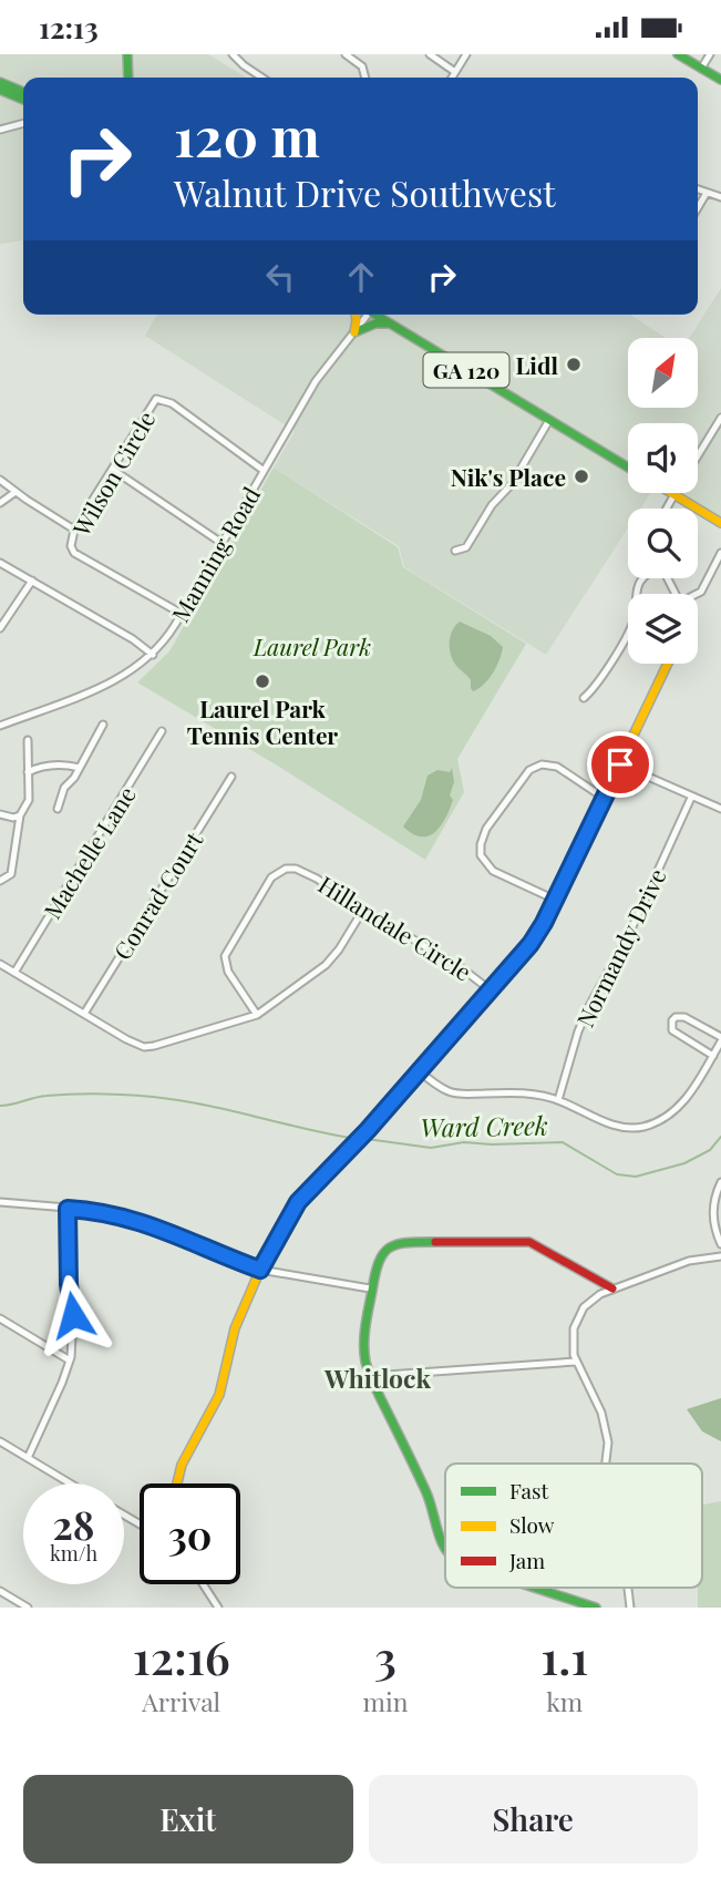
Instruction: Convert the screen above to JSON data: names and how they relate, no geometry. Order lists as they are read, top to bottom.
{
  "streets": {
    "main road": ["GA 120"],
    "street": [
      "Wilson Circle",
      "Manning Road",
      "Machelle Lane",
      "Conrad Court",
      "Hillandale Circle",
      "Normandy Drive"
    ]
  },
  "crossings": [
    ["Wilson Circle", "Manning Road"]
  ],
  "districts": ["Whitlock"],
  "water": ["Ward Creek"],
  "parks": ["Laurel Park"],
  "places": ["Lidl", "Nik's Place", "Laurel Park Tennis Center"],
  "legend": ["Fast", "Slow", "Jam"],
  "north": "top right",
  "page": {
    "status": "12:13",
    "turn": ["120 m", "Walnut Drive Southwest"],
    "speed": "28 km/h",
    "limit": "30",
    "eta": [
      "12:16",
      "Arrival",
      "3",
      "min",
      "1.1",
      "km"
    ],
    "buttons": ["Exit", "Share"]
  }
}
